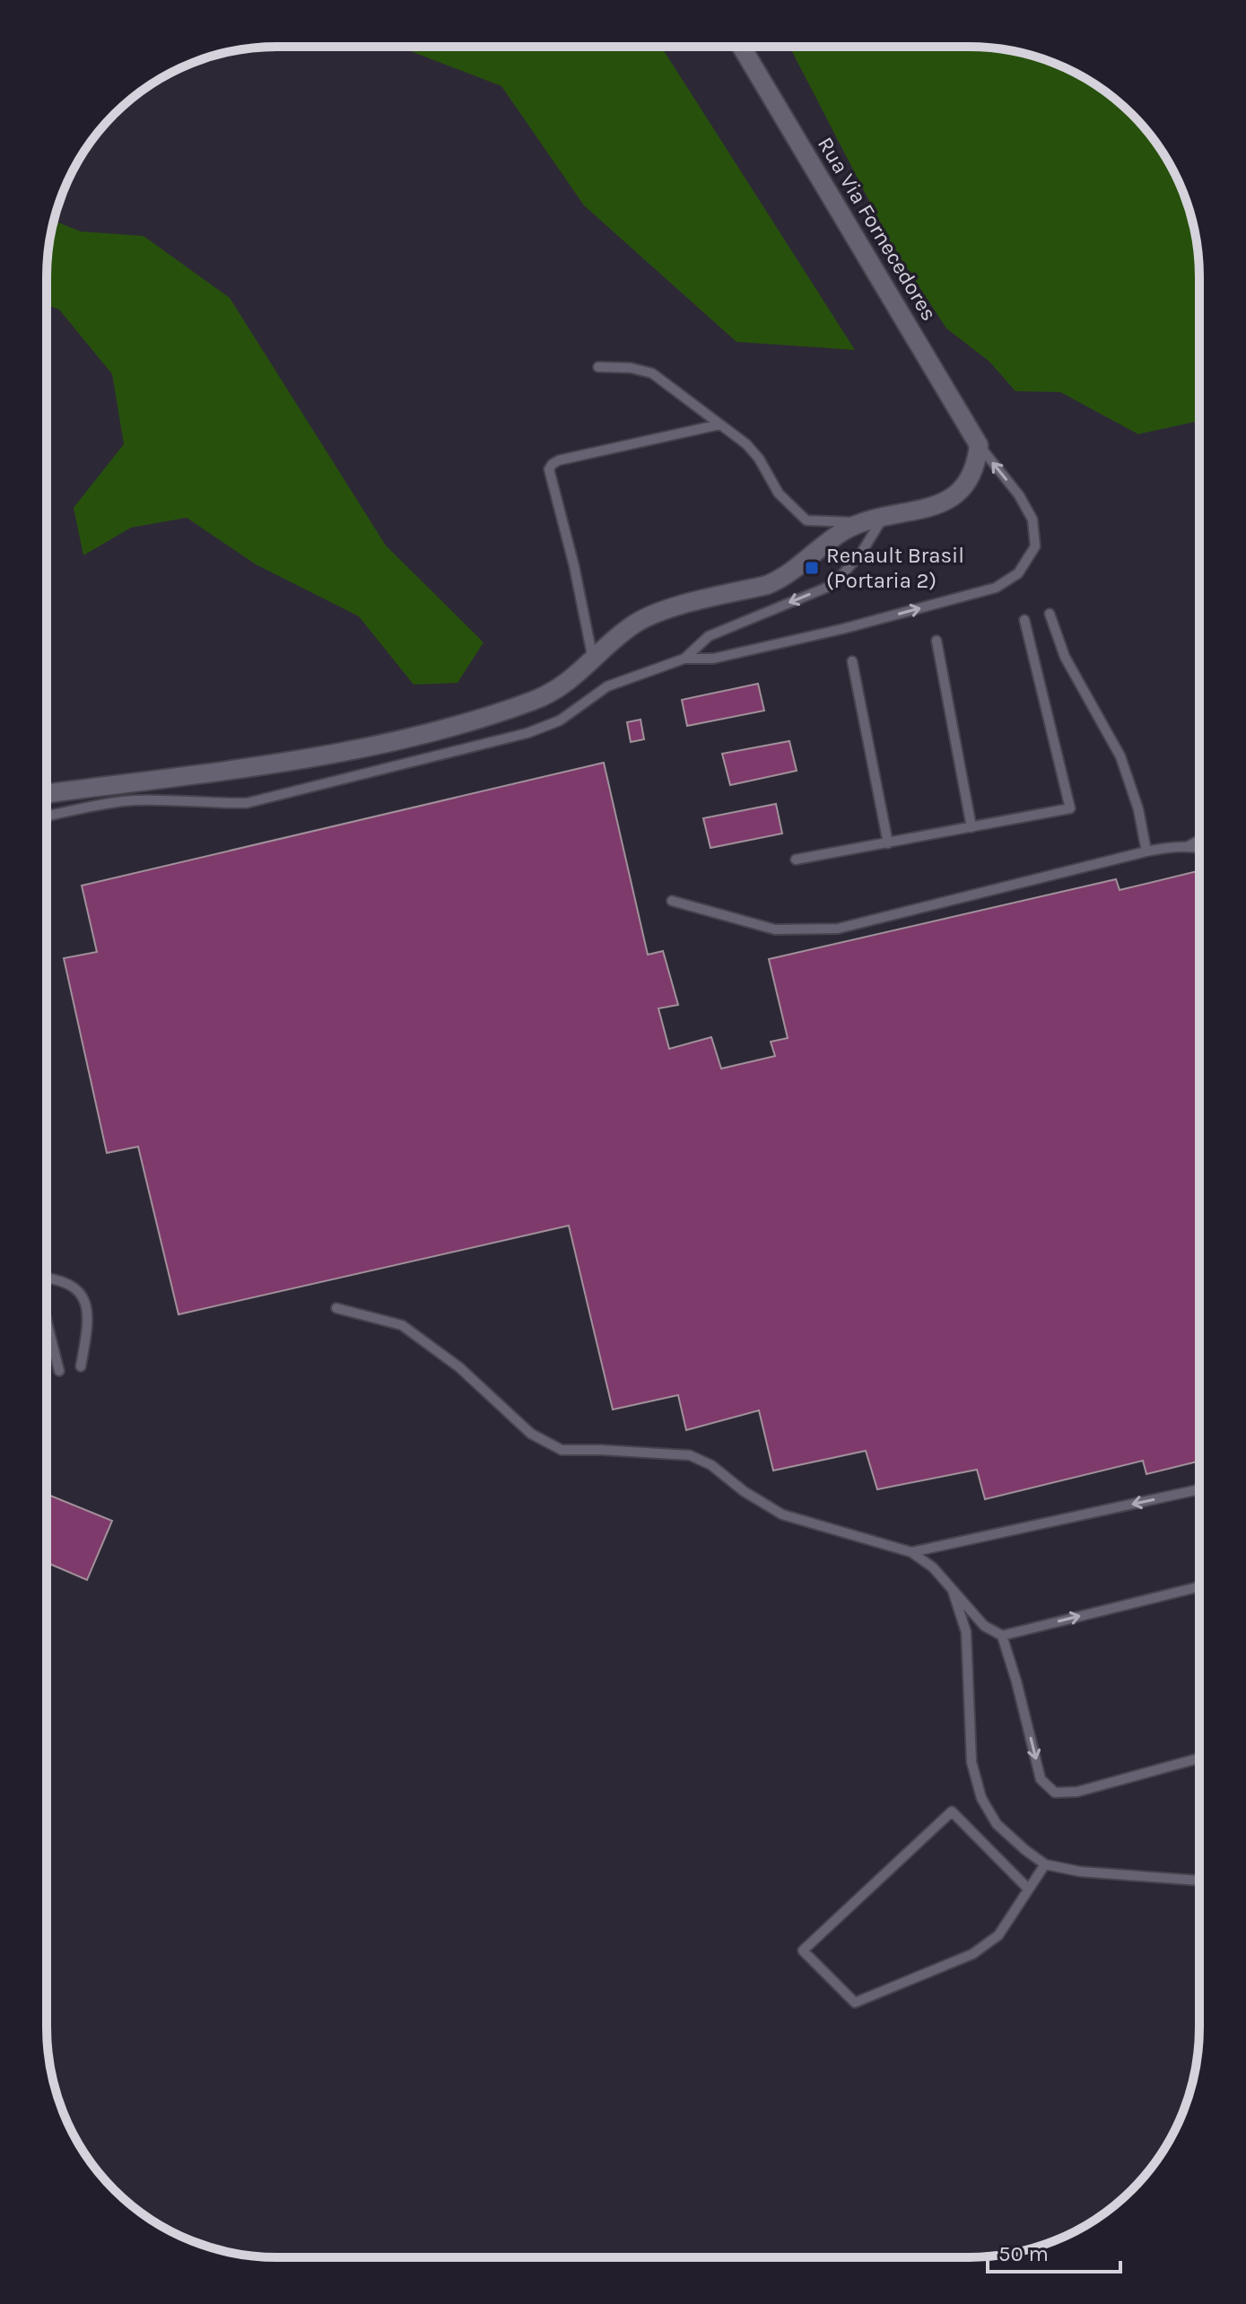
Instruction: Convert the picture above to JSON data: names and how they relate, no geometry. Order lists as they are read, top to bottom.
{
  "streets": {
    "street": ["Rua Via Fornecedores"]
  },
  "places": {
    "transit": ["Renault Brasil (Portaria 2)"]
  },
  "scale_bar": "50 m"
}
